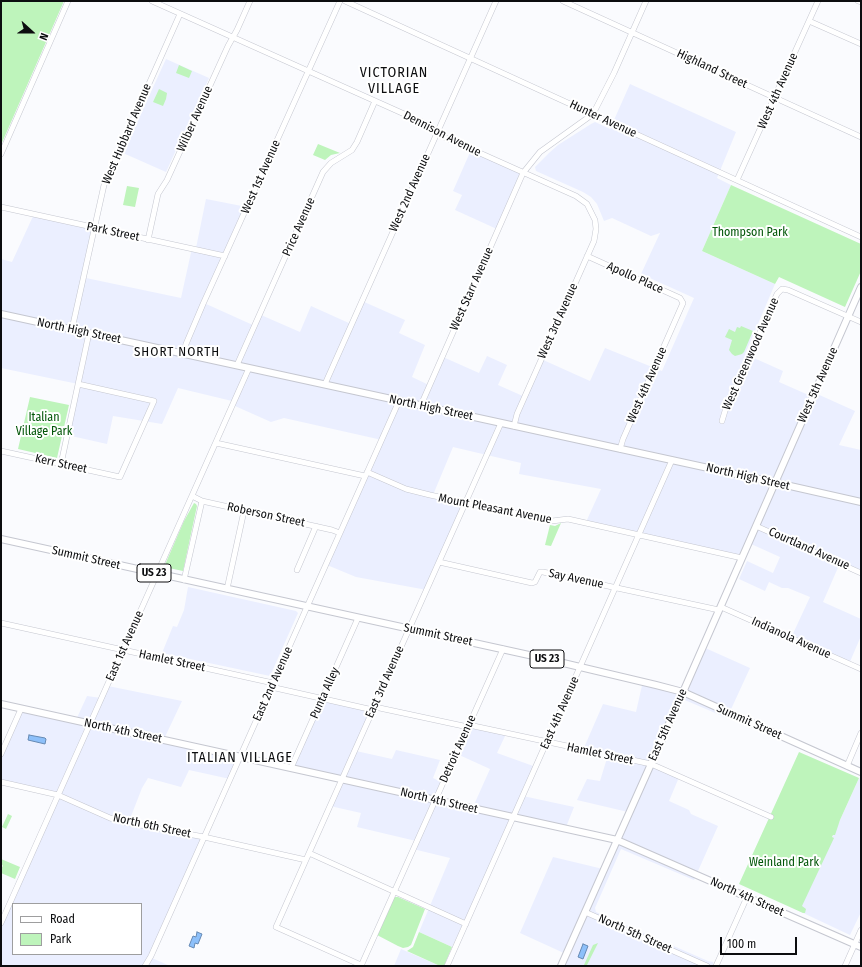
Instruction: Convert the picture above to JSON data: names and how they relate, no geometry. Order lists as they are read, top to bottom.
{
  "streets": {
    "main road": [
      "North High Street",
      "West 5th Avenue",
      "Summit Street",
      "US 23",
      "East 5th Avenue",
      "North 4th Street"
    ],
    "street": [
      "Highland Street",
      "West 4th Avenue",
      "Wilber Avenue",
      "Hunter Avenue",
      "West Hubbard Avenue",
      "Dennison Avenue",
      "West 1st Avenue",
      "West 2nd Avenue",
      "Price Avenue",
      "Park Street",
      "Apollo Place",
      "West Starr Avenue",
      "West 3rd Avenue",
      "West Greenwood Avenue",
      "Kerr Street",
      "Mount Pleasant Avenue",
      "Roberson Street",
      "Courtland Avenue",
      "Say Avenue",
      "Indianola Avenue",
      "East 1st Avenue",
      "Hamlet Street",
      "East 3rd Avenue",
      "East 2nd Avenue",
      "Punta Alley",
      "East 4th Avenue",
      "Detroit Avenue",
      "North 6th Street",
      "North 5th Street"
    ]
  },
  "crossings": [
    ["Highland Street", "West 4th Avenue"],
    ["West 4th Avenue", "Hunter Avenue"],
    ["West 4th Avenue", "Apollo Place"],
    ["West 4th Avenue", "North High Street"],
    ["Wilber Avenue", "Dennison Avenue"],
    ["Wilber Avenue", "Park Street"],
    ["Hunter Avenue", "West 2nd Avenue"],
    ["West Hubbard Avenue", "Dennison Avenue"],
    ["West Hubbard Avenue", "Park Street"],
    ["West Hubbard Avenue", "North High Street"],
    ["Dennison Avenue", "West 1st Avenue"],
    ["Dennison Avenue", "West 2nd Avenue"],
    ["Dennison Avenue", "Price Avenue"],
    ["Dennison Avenue", "West Starr Avenue"],
    ["Dennison Avenue", "West 3rd Avenue"],
    ["West 1st Avenue", "Park Street"],
    ["West 1st Avenue", "North High Street"],
    ["West 2nd Avenue", "North High Street"],
    ["Price Avenue", "North High Street"],
    ["Apollo Place", "West 3rd Avenue"],
    ["West Starr Avenue", "North High Street"],
    ["West 3rd Avenue", "North High Street"],
    ["North High Street", "West 5th Avenue"],
    ["North High Street", "East 1st Avenue"],
    ["North High Street", "East 3rd Avenue"],
    ["North High Street", "East 2nd Avenue"],
    ["North High Street", "East 4th Avenue"],
    ["North High Street", "East 5th Avenue"],
    ["West Greenwood Avenue", "West 5th Avenue"],
    ["West 5th Avenue", "East 5th Avenue"],
    ["Mount Pleasant Avenue", "East 1st Avenue"],
    ["Mount Pleasant Avenue", "East 3rd Avenue"],
    ["Mount Pleasant Avenue", "East 2nd Avenue"],
    ["Mount Pleasant Avenue", "East 4th Avenue"],
    ["Mount Pleasant Avenue", "East 5th Avenue"],
    ["Roberson Street", "East 1st Avenue"],
    ["Roberson Street", "East 2nd Avenue"],
    ["Courtland Avenue", "East 5th Avenue"],
    ["Summit Street", "East 1st Avenue"],
    ["Summit Street", "East 3rd Avenue"],
    ["Summit Street", "East 2nd Avenue"],
    ["Summit Street", "Punta Alley"],
    ["Summit Street", "East 4th Avenue"],
    ["Summit Street", "East 5th Avenue"],
    ["Summit Street", "Detroit Avenue"],
    ["Say Avenue", "Indianola Avenue"],
    ["Say Avenue", "East 3rd Avenue"],
    ["Say Avenue", "East 4th Avenue"],
    ["Say Avenue", "East 5th Avenue"],
    ["Indianola Avenue", "East 5th Avenue"],
    ["East 1st Avenue", "Hamlet Street"],
    ["East 1st Avenue", "North 4th Street"],
    ["East 1st Avenue", "North 6th Street"],
    ["Hamlet Street", "East 3rd Avenue"],
    ["Hamlet Street", "East 2nd Avenue"],
    ["Hamlet Street", "Punta Alley"],
    ["Hamlet Street", "East 4th Avenue"],
    ["Hamlet Street", "East 5th Avenue"],
    ["Hamlet Street", "Detroit Avenue"],
    ["East 3rd Avenue", "North 4th Street"],
    ["East 3rd Avenue", "Detroit Avenue"],
    ["East 3rd Avenue", "North 6th Street"],
    ["East 2nd Avenue", "North 4th Street"],
    ["East 2nd Avenue", "North 6th Street"],
    ["Punta Alley", "North 4th Street"],
    ["East 4th Avenue", "North 4th Street"],
    ["East 5th Avenue", "North 4th Street"],
    ["East 5th Avenue", "North 5th Street"],
    ["North 4th Street", "Detroit Avenue"]
  ],
  "districts": ["VICTORIAN VILLAGE", "SHORT NORTH", "ITALIAN VILLAGE"],
  "parks": ["Thompson Park", "Italian Village Park", "Weinland Park"],
  "legend": ["Road", "Park"],
  "scale_bar": "100 m",
  "north": "right"
}
